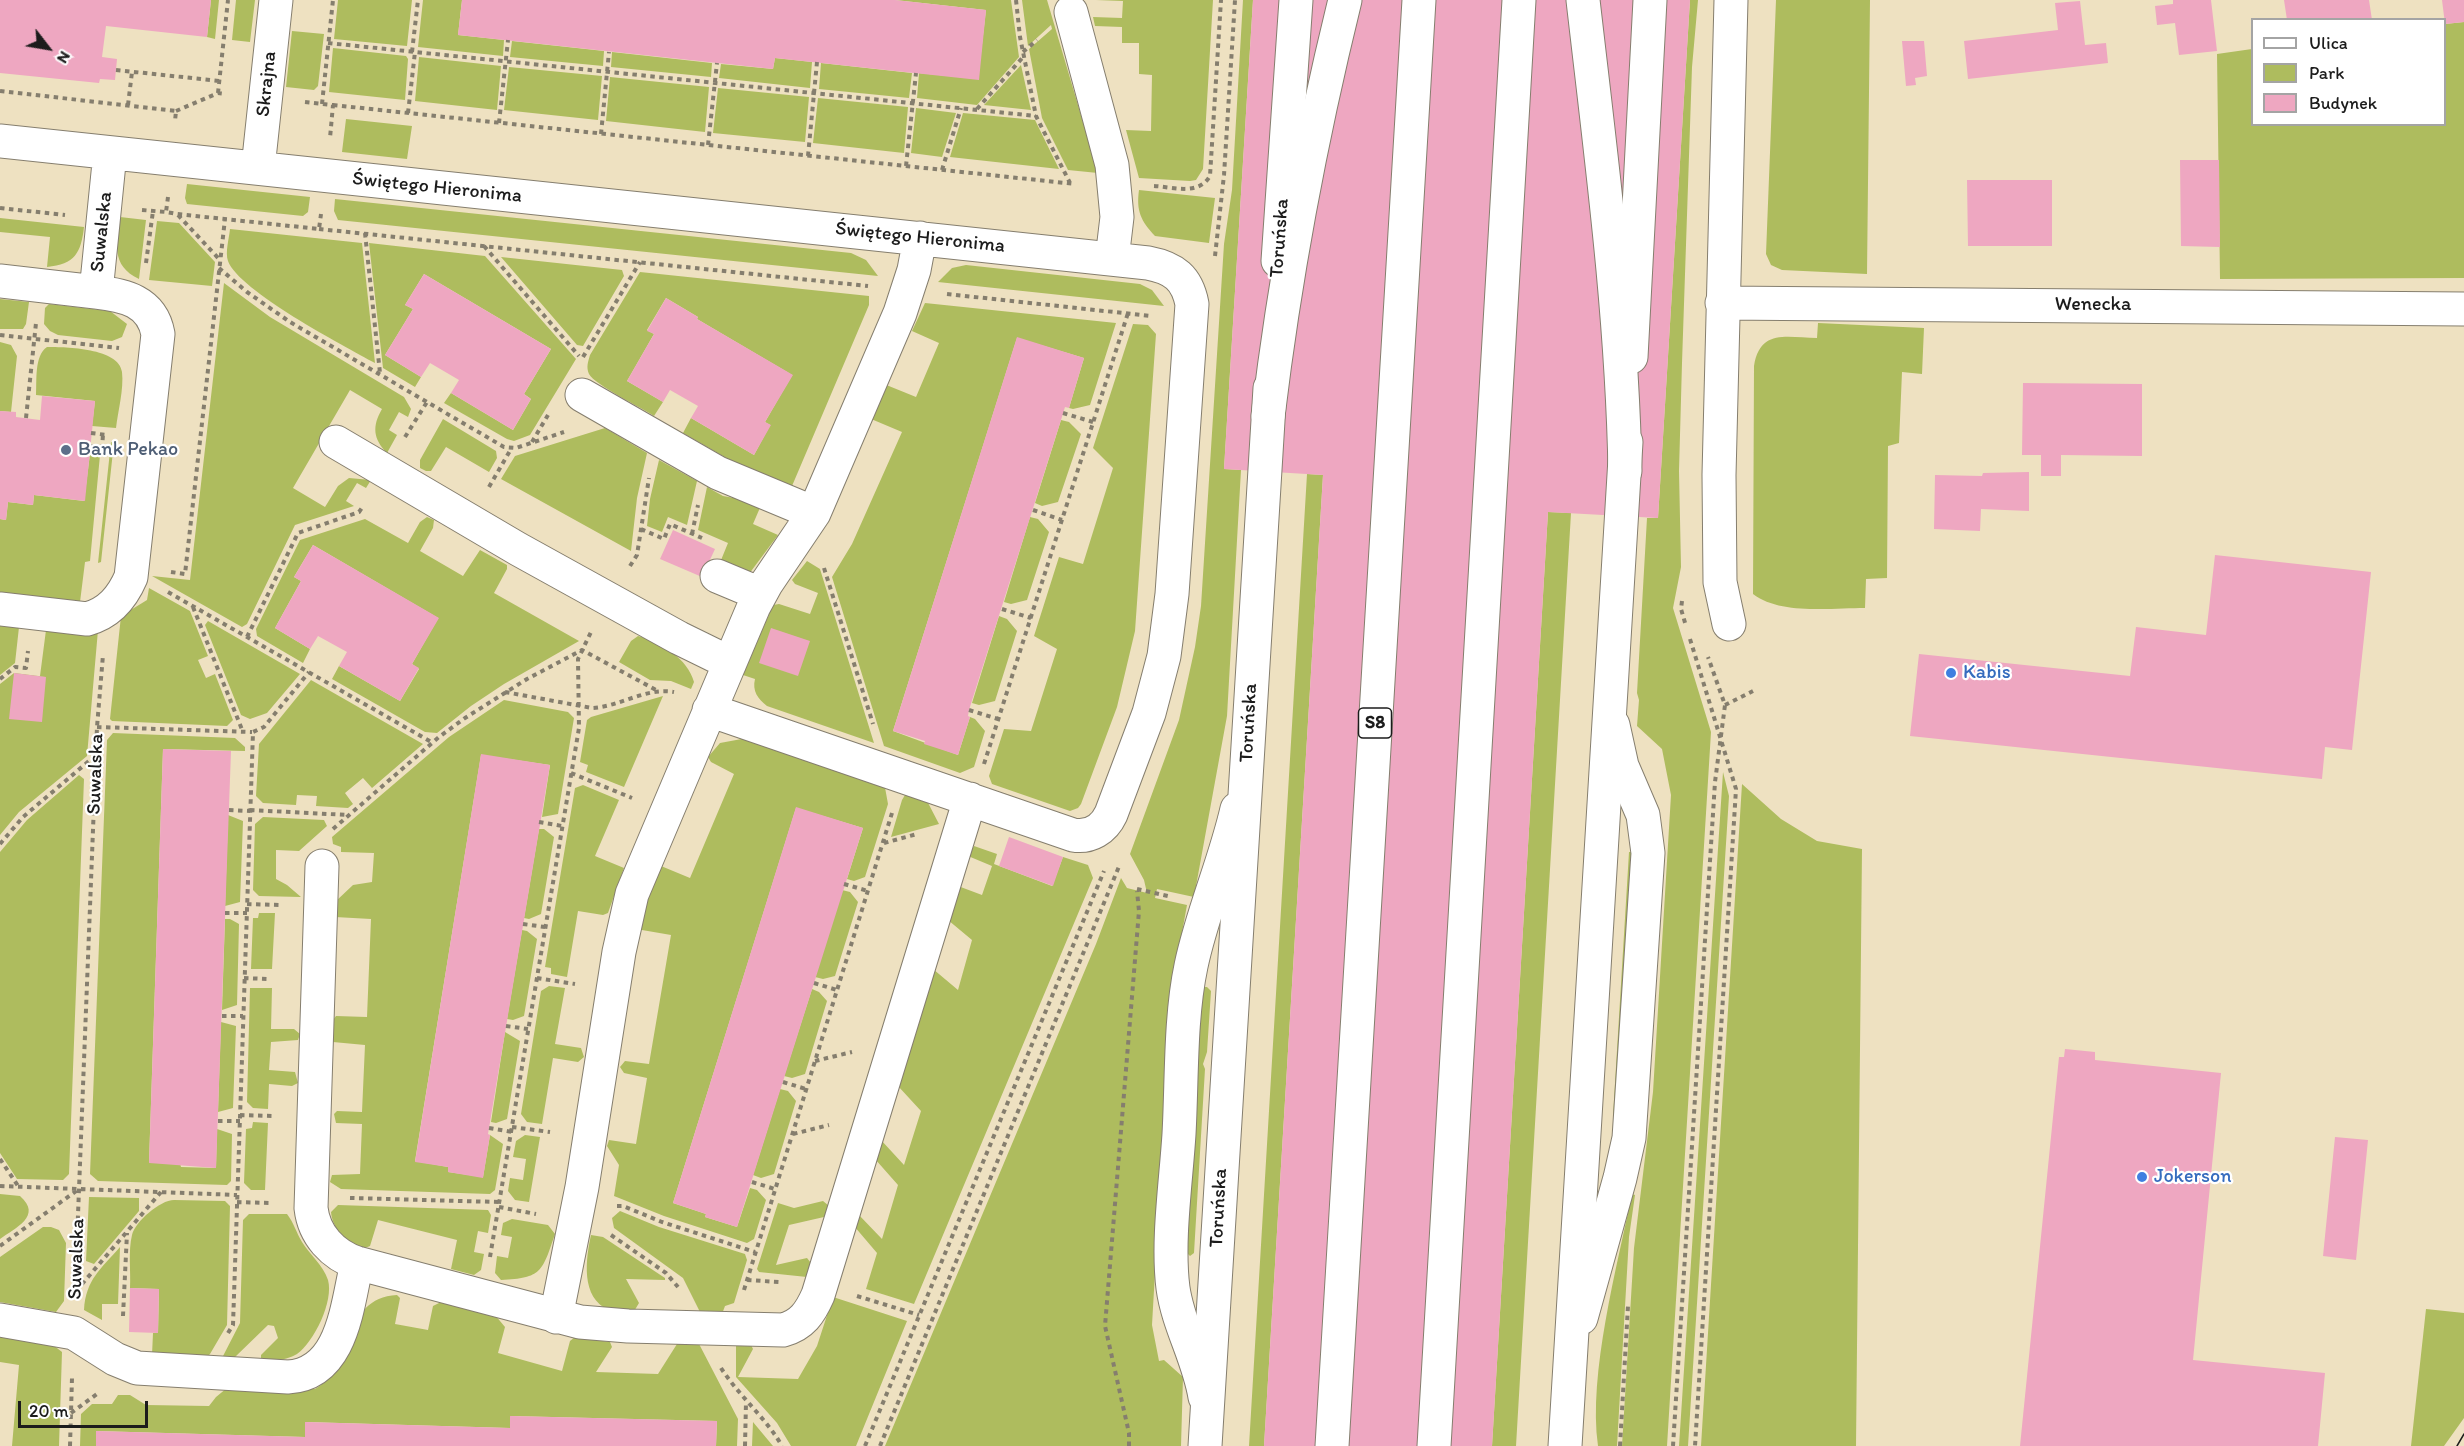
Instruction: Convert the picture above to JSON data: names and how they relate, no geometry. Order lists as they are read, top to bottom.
{
  "streets": {
    "main road": [
      "Skrajna",
      "Świętego Hieronima",
      "Suwalska",
      "Toruńska",
      "Wenecka",
      "S8"
    ]
  },
  "crossings": [
    ["Skrajna", "Świętego Hieronima"],
    ["Świętego Hieronima", "Suwalska"]
  ],
  "places": ["Bank Pekao", "Kabis", "Jokerson"],
  "legend": ["Ulica", "Park", "Budynek"],
  "scale_bar": "20 m",
  "north": "bottom right"
}
